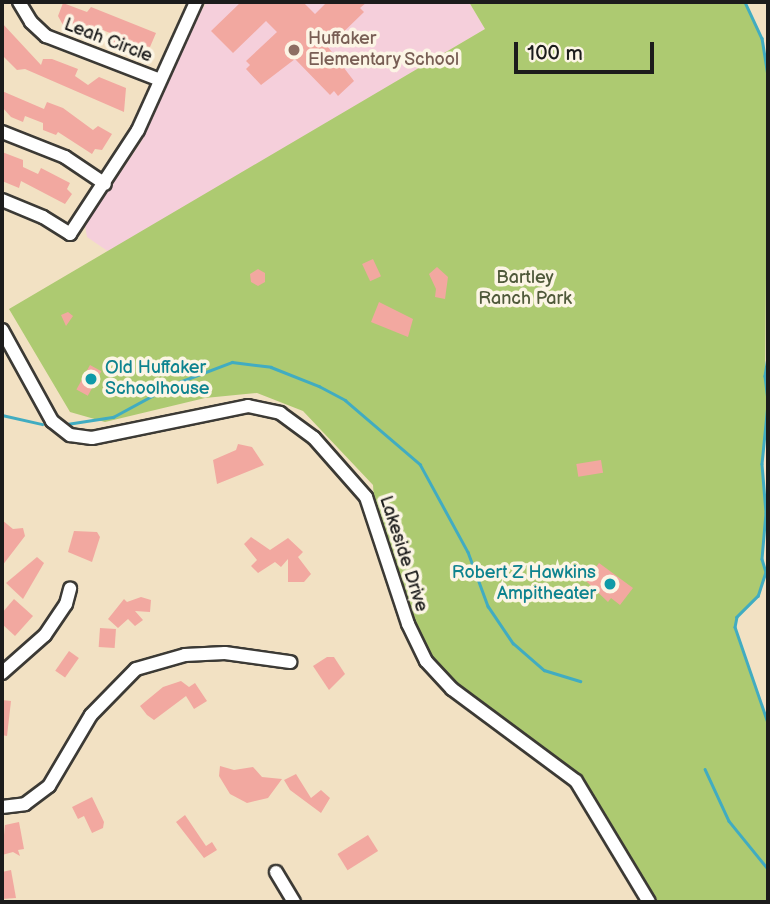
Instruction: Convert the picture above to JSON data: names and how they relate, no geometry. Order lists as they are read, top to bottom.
{
  "streets": {
    "street": ["Leah Circle", "Lakeside Drive"]
  },
  "parks": ["Bartley Ranch Park"],
  "places": ["Huffaker Elementary School", "Old Huffaker Schoolhouse", "Robert Z Hawkins Ampitheater"],
  "scale_bar": "100 m"
}
